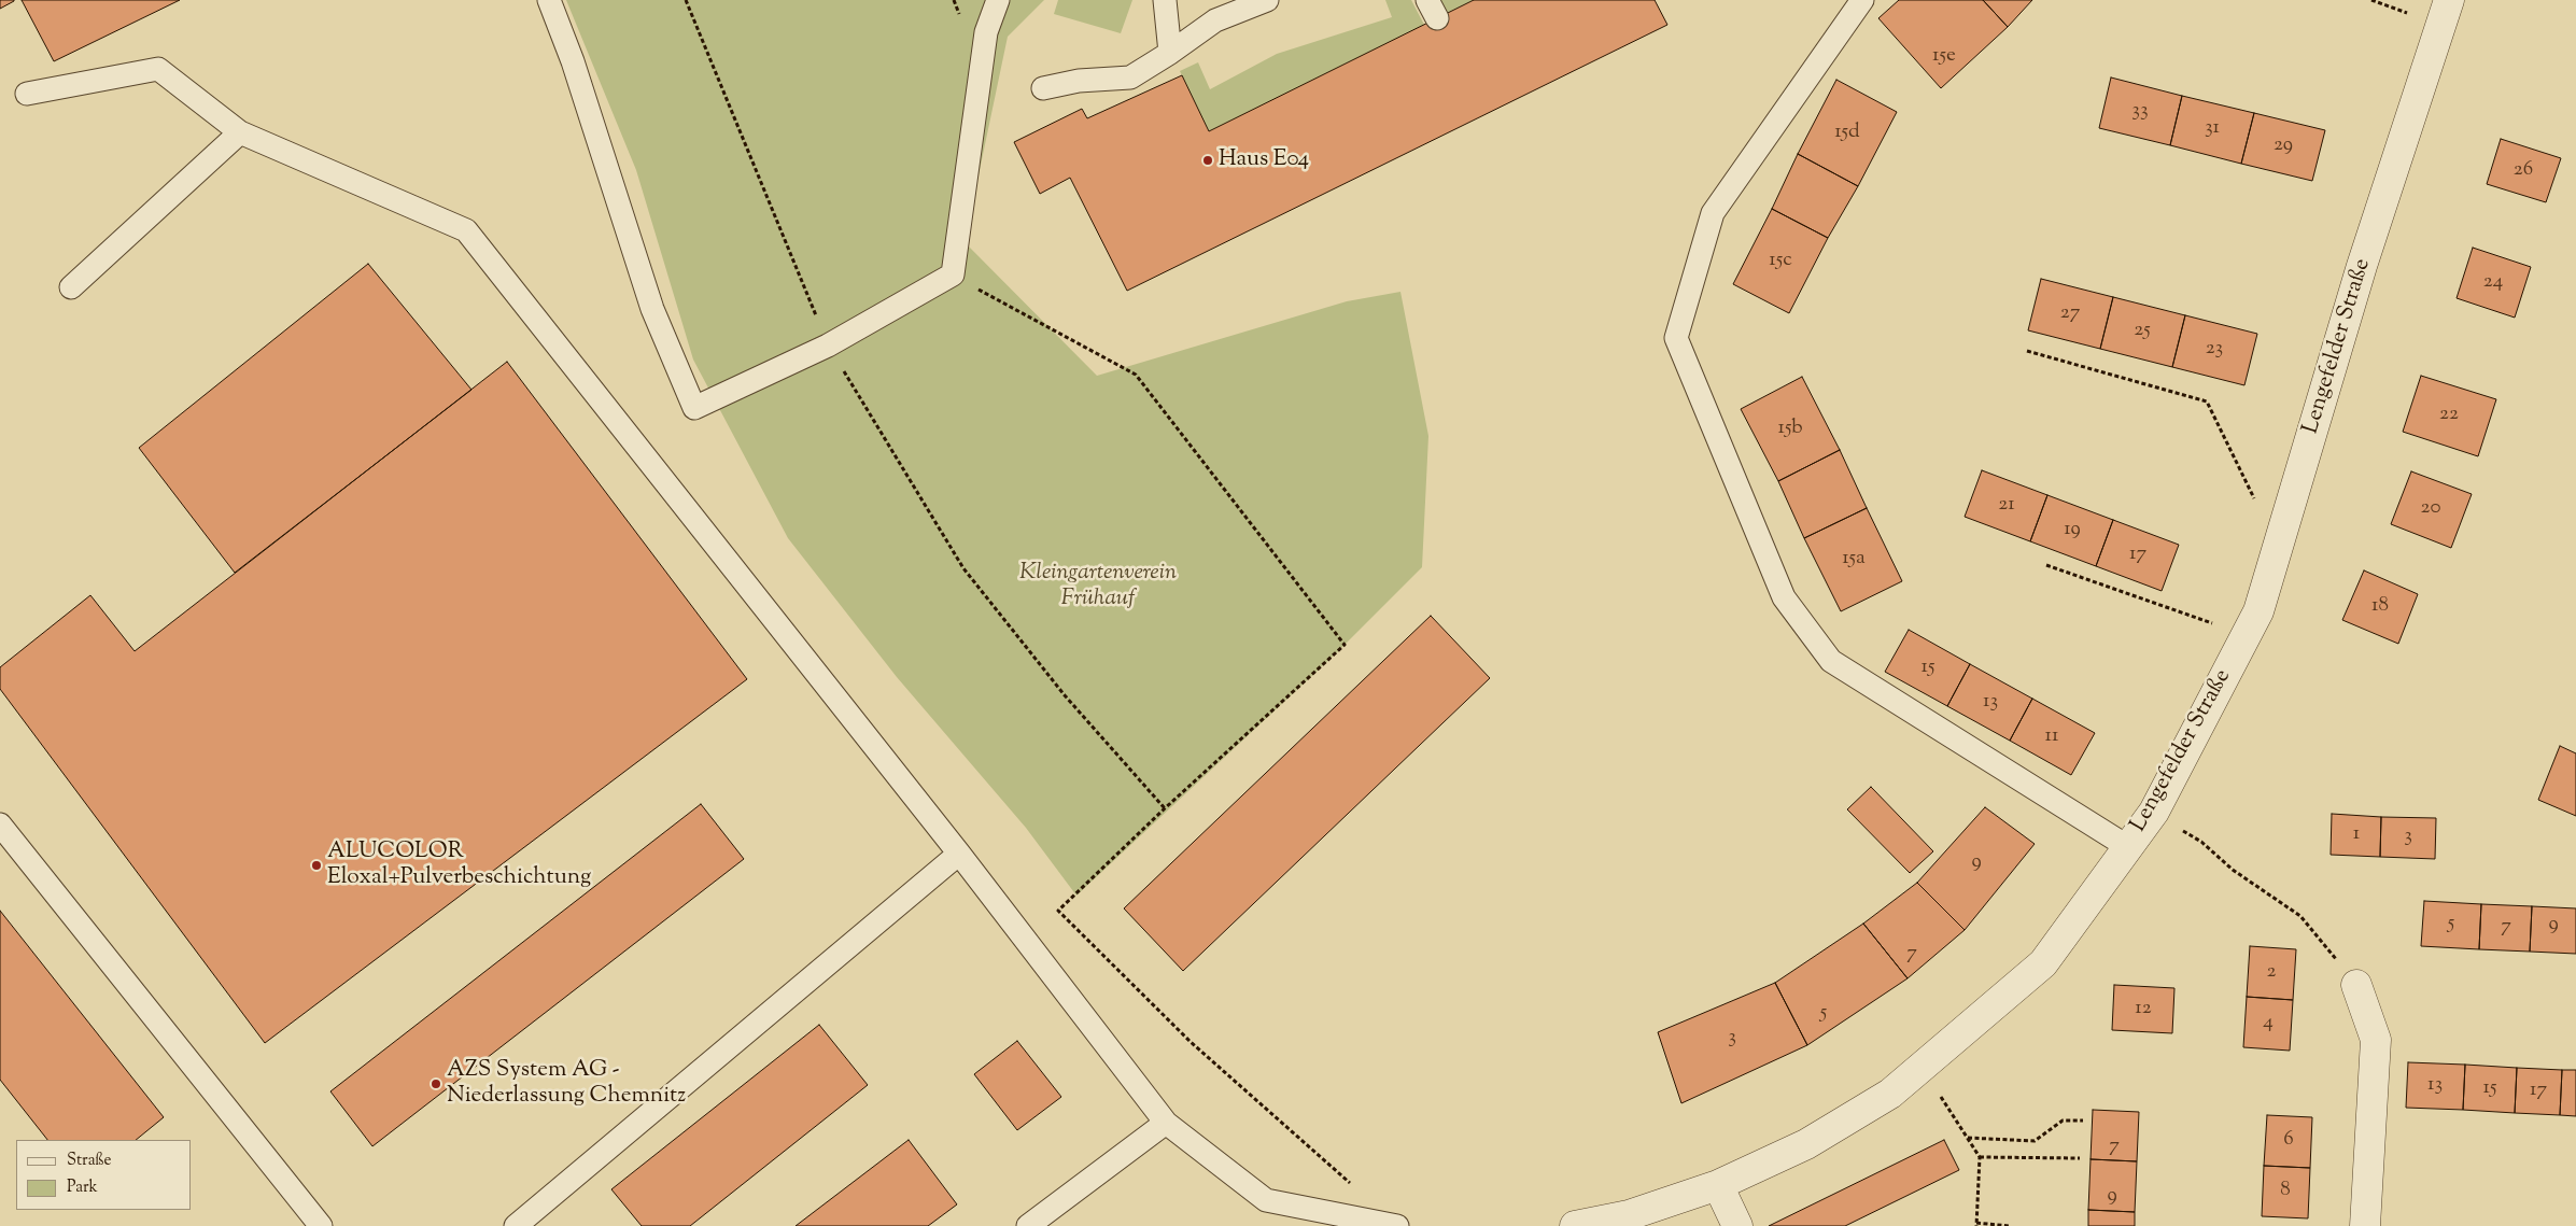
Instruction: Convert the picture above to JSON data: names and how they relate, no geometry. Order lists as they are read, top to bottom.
{
  "streets": {
    "street": ["Lengefelder Straße"]
  },
  "parks": ["Kleingartenverein Frühauf"],
  "places": ["Haus E04", "ALUCOLOR Eloxal+Pulverbeschichtung", "AZS System AG - Niederlassung Chemnitz"],
  "house_numbers": [
    "15e",
    "33",
    "31",
    "15d",
    "29",
    "26",
    "15c",
    "24",
    "27",
    "25",
    "23",
    "22",
    "15b",
    "21",
    "20",
    "19",
    "17",
    "15a",
    "18",
    "15",
    "13",
    "11",
    "1",
    "3",
    "9",
    "5",
    "9",
    "7",
    "7",
    "2",
    "12",
    "5",
    "4",
    "3",
    "13",
    "15",
    "17",
    "6",
    "7",
    "8",
    "9"
  ],
  "legend": ["Straße", "Park"]
}
